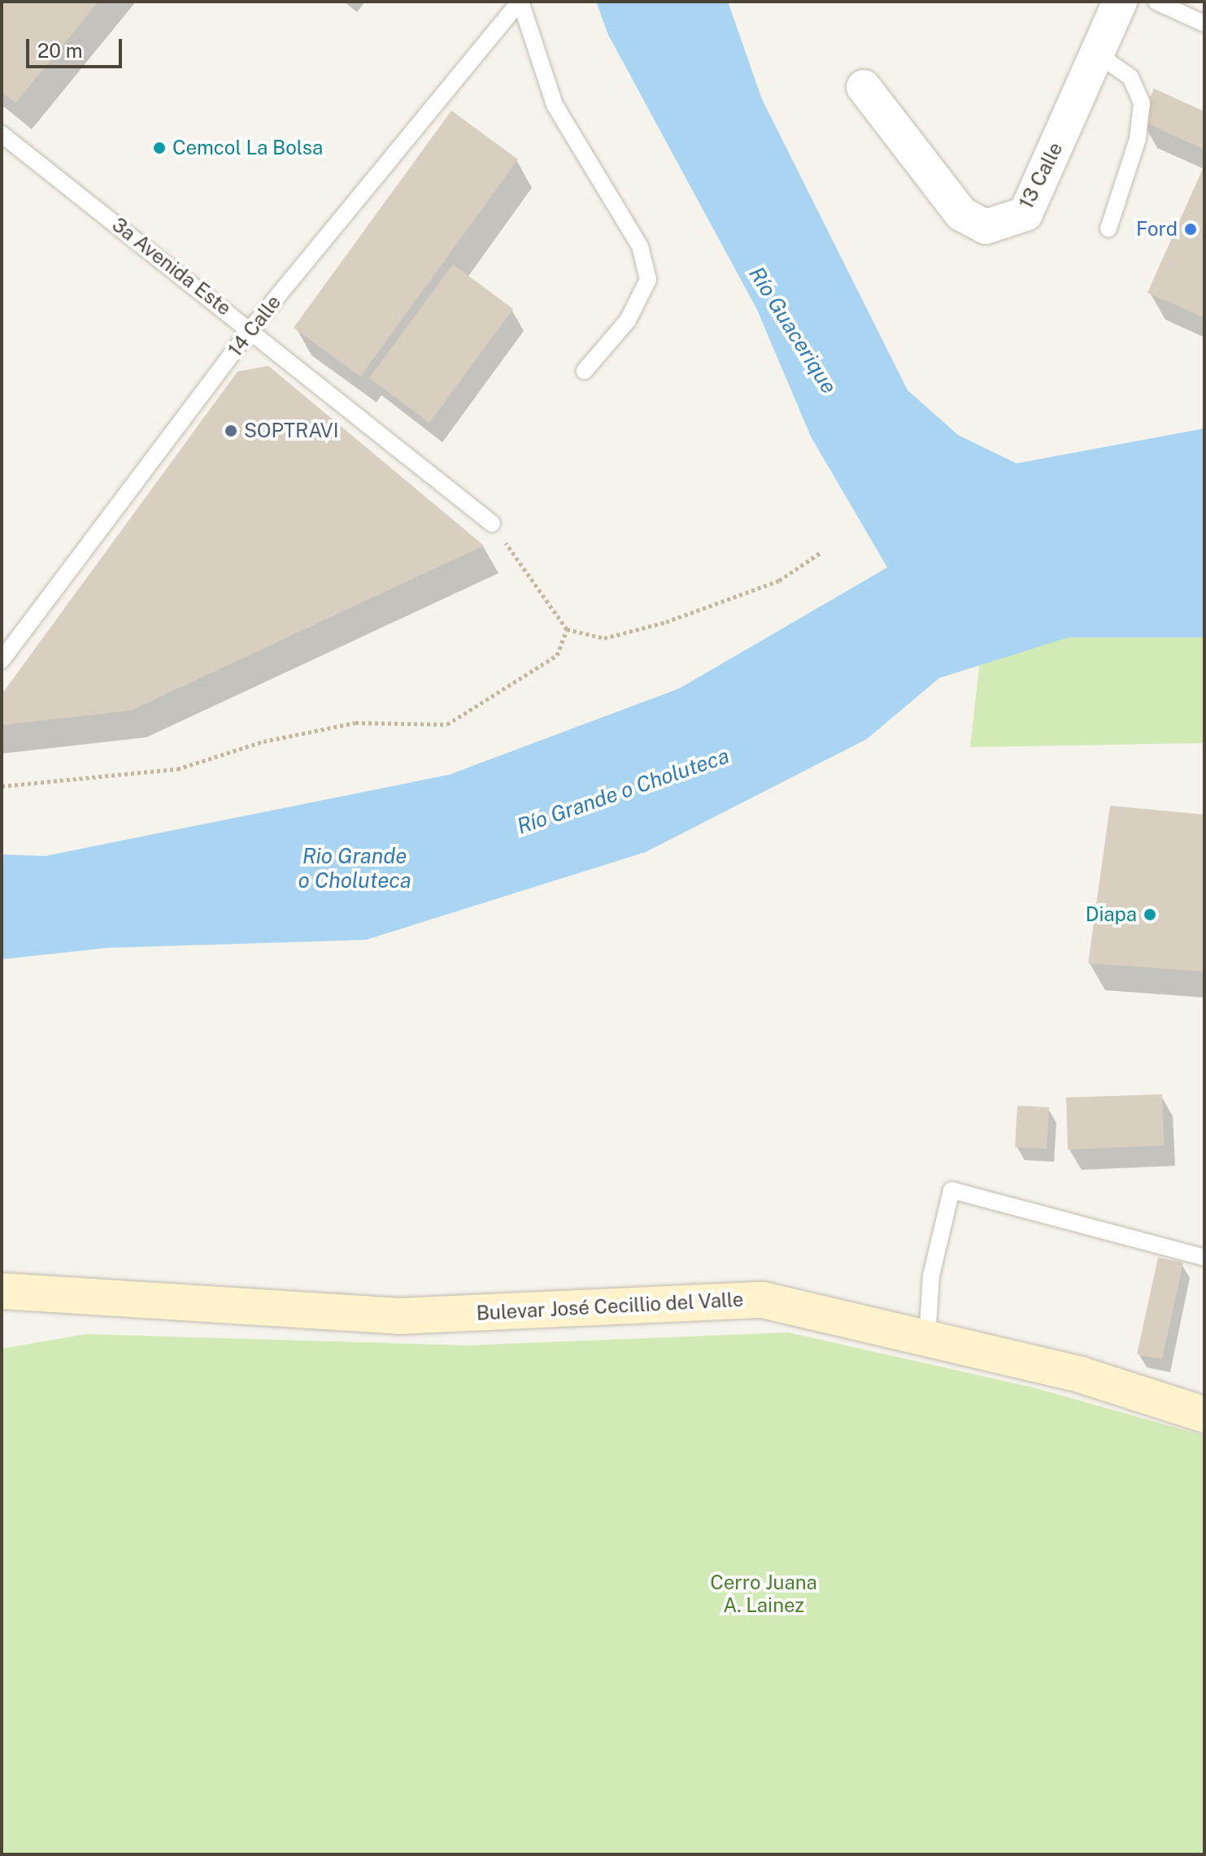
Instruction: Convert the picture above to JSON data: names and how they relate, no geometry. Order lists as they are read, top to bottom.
{
  "streets": {
    "main road": ["Bulevar José Cecillio del Valle"],
    "street": ["13 Calle"],
    "lane": ["3a Avenida Este", "14 Calle"]
  },
  "crossings": [
    ["3a Avenida Este", "14 Calle"]
  ],
  "water": ["Río Guacerique", "Río Grande o Choluteca", "Rio Grande o Choluteca"],
  "parks": ["Cerro Juana A. Lainez"],
  "places": [
    "Cemcol La Bolsa",
    "Ford",
    "SOPTRAVI",
    "Diapa"
  ],
  "scale_bar": "20 m"
}
